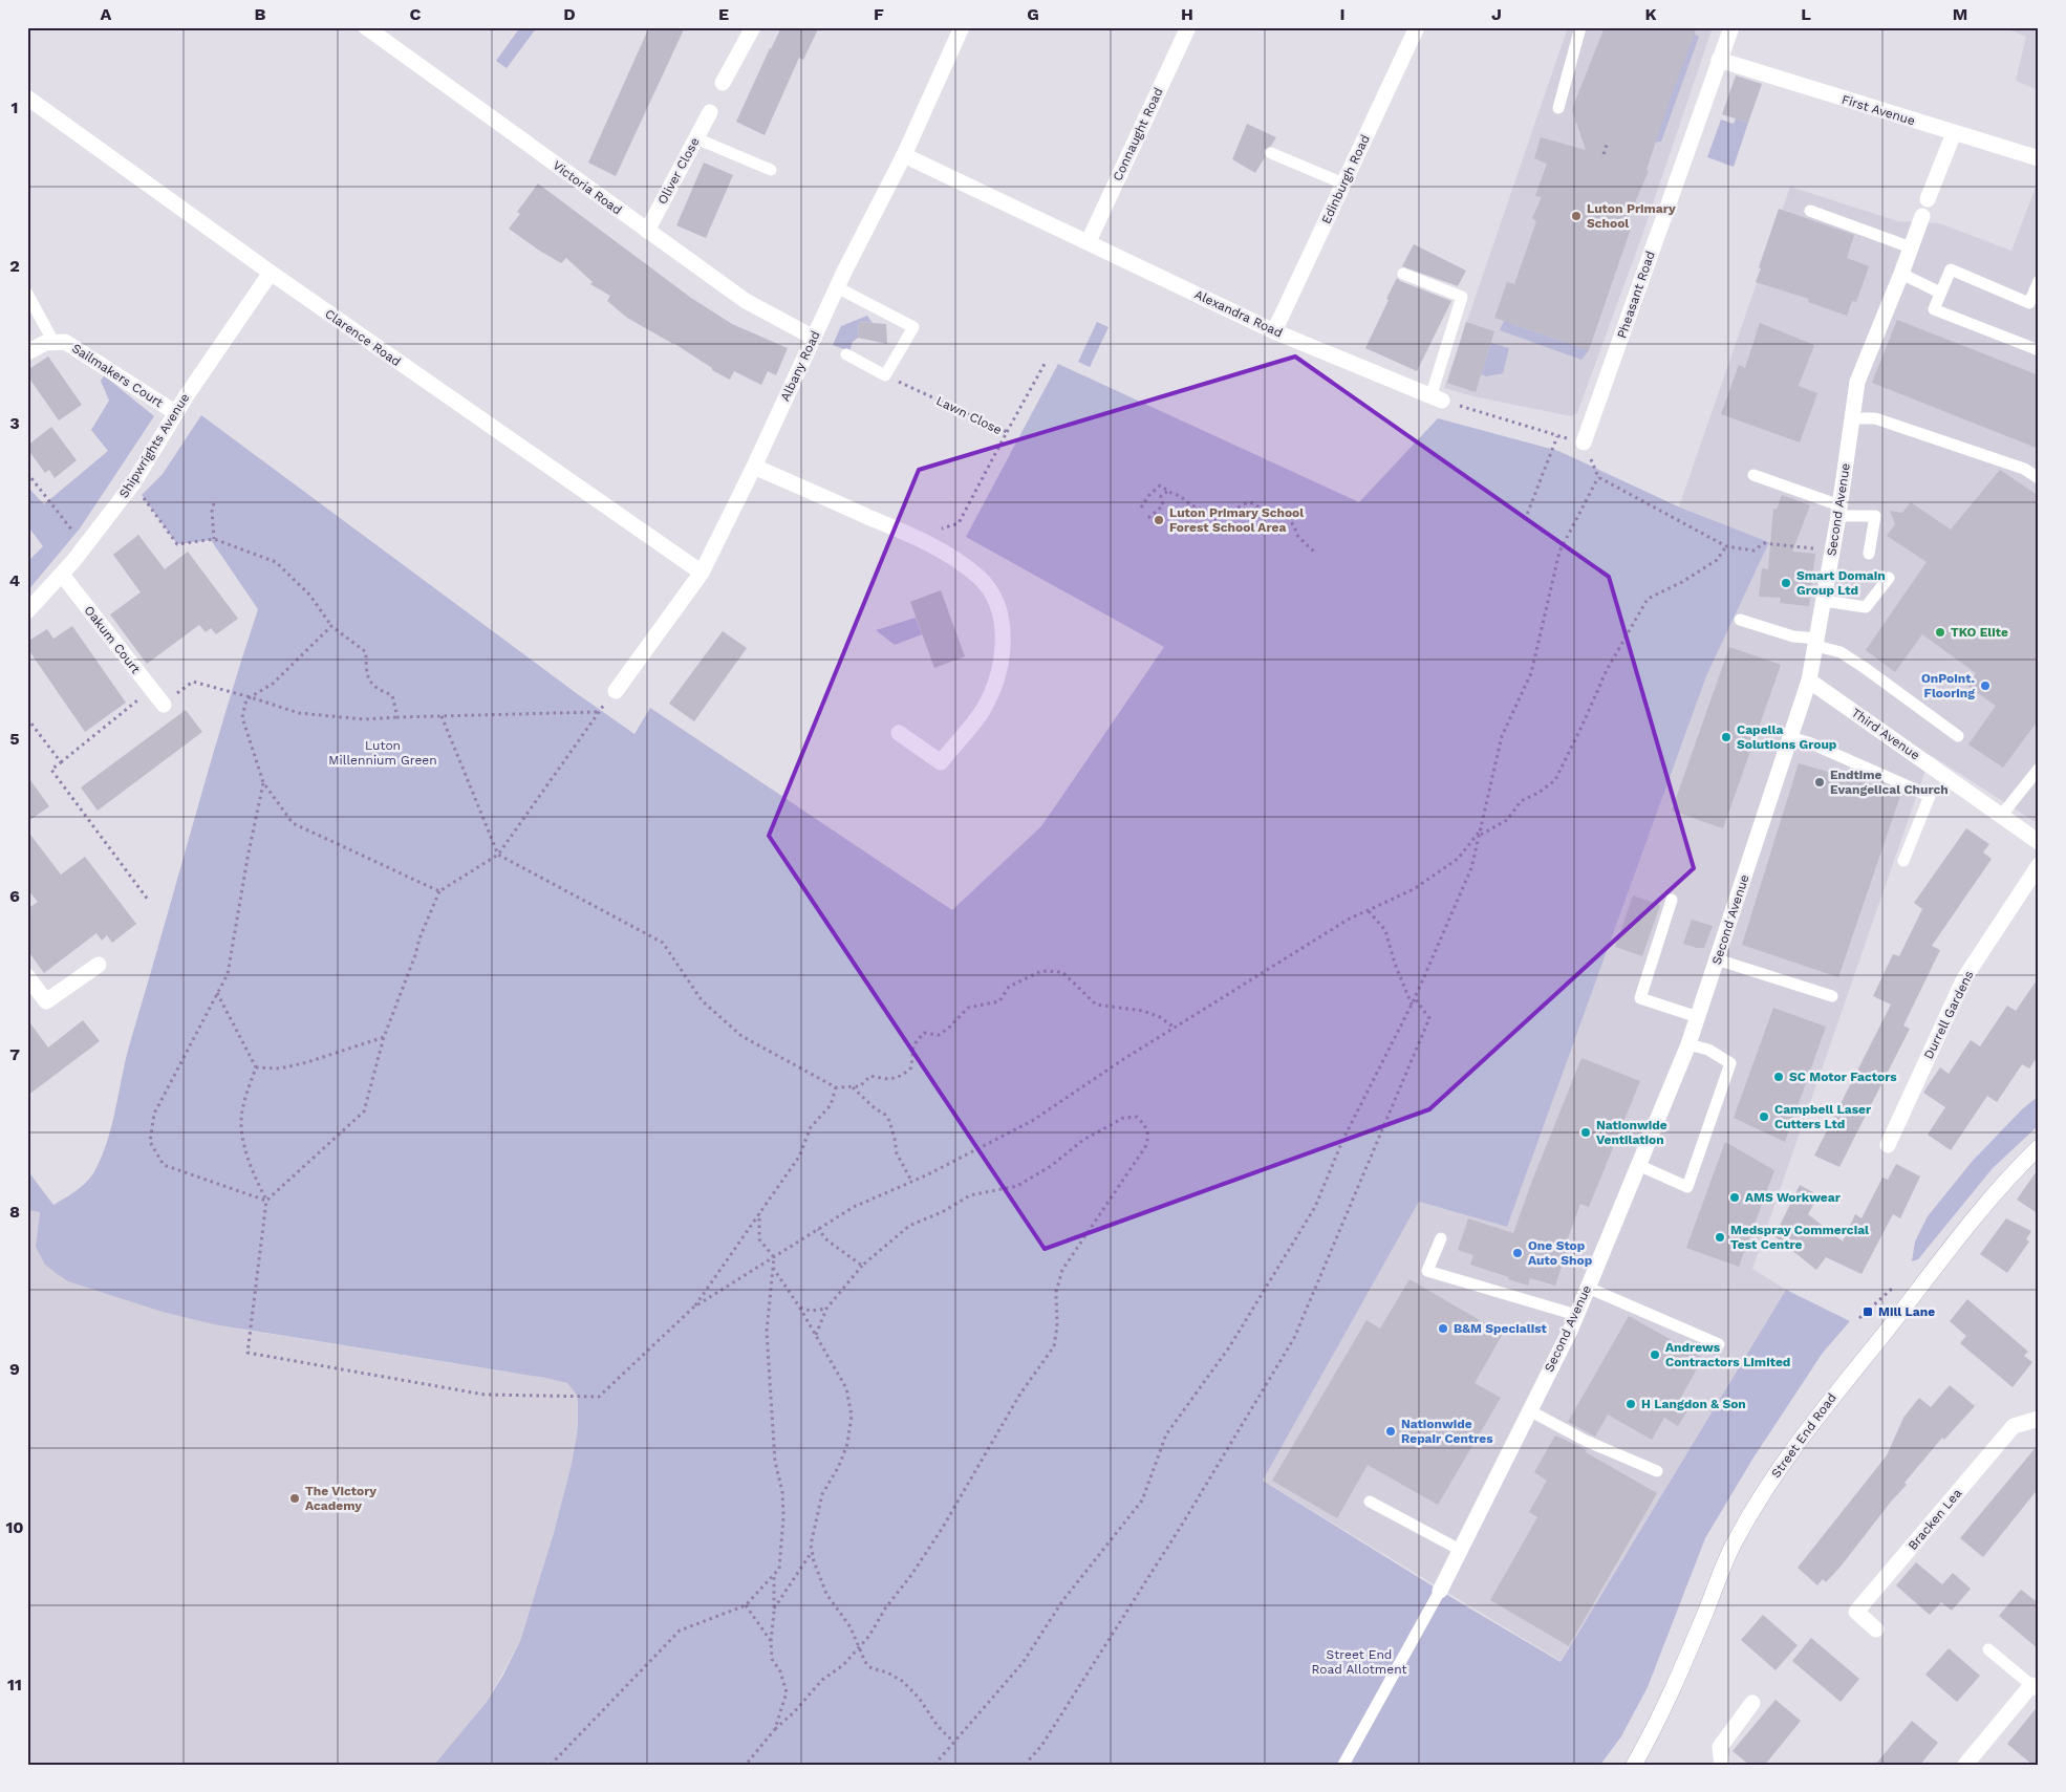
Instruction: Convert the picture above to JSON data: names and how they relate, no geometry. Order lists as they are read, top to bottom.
{
  "streets": {
    "street": [
      "First Avenue",
      "Connaught Road",
      "Oliver Close",
      "Edinburgh Road",
      "Victoria Road",
      "Pheasant Road",
      "Alexandra Road",
      "Clarence Road",
      "Albany Road",
      "Sailmakers Court",
      "Shipwrights Avenue",
      "Second Avenue",
      "Oakum Court",
      "Third Avenue",
      "Durrell Gardens",
      "Street End Road",
      "Bracken Lea"
    ],
    "path": ["Lawn Close"]
  },
  "crossings": [
    ["First Avenue", "Pheasant Road"],
    ["Connaught Road", "Alexandra Road"],
    ["Oliver Close", "Victoria Road"],
    ["Edinburgh Road", "Alexandra Road"],
    ["Victoria Road", "Albany Road"],
    ["Alexandra Road", "Albany Road"],
    ["Clarence Road", "Albany Road"],
    ["Clarence Road", "Shipwrights Avenue"],
    ["Sailmakers Court", "Shipwrights Avenue"],
    ["Shipwrights Avenue", "Oakum Court"],
    ["Second Avenue", "Third Avenue"]
  ],
  "parks": ["Luton Millennium Green", "Street End Road Allotment"],
  "places": {
    "other": [
      "Luton Primary School",
      "Luton Primary School Forest School Area",
      "Smart Domain Group Ltd",
      "TKO Elite",
      "OnPoint. Flooring",
      "Capella Solutions Group",
      "Endtime Evangelical Church",
      "SC Motor Factors",
      "Campbell Laser Cutters Ltd",
      "Nationwide Ventilation",
      "AMS Workwear",
      "Medspray Commercial Test Centre",
      "One Stop Auto Shop",
      "B&M Specialist",
      "Andrews Contractors Limited",
      "H Langdon & Son",
      "Nationwide Repair Centres",
      "The Victory Academy"
    ],
    "transit": ["Mill Lane"]
  },
  "grid": {
    "columns": [
      "A",
      "B",
      "C",
      "D",
      "E",
      "F",
      "G",
      "H",
      "I",
      "J",
      "K",
      "L",
      "M"
    ],
    "rows": [
      "1",
      "2",
      "3",
      "4",
      "5",
      "6",
      "7",
      "8",
      "9",
      "10",
      "11"
    ]
  }
}
